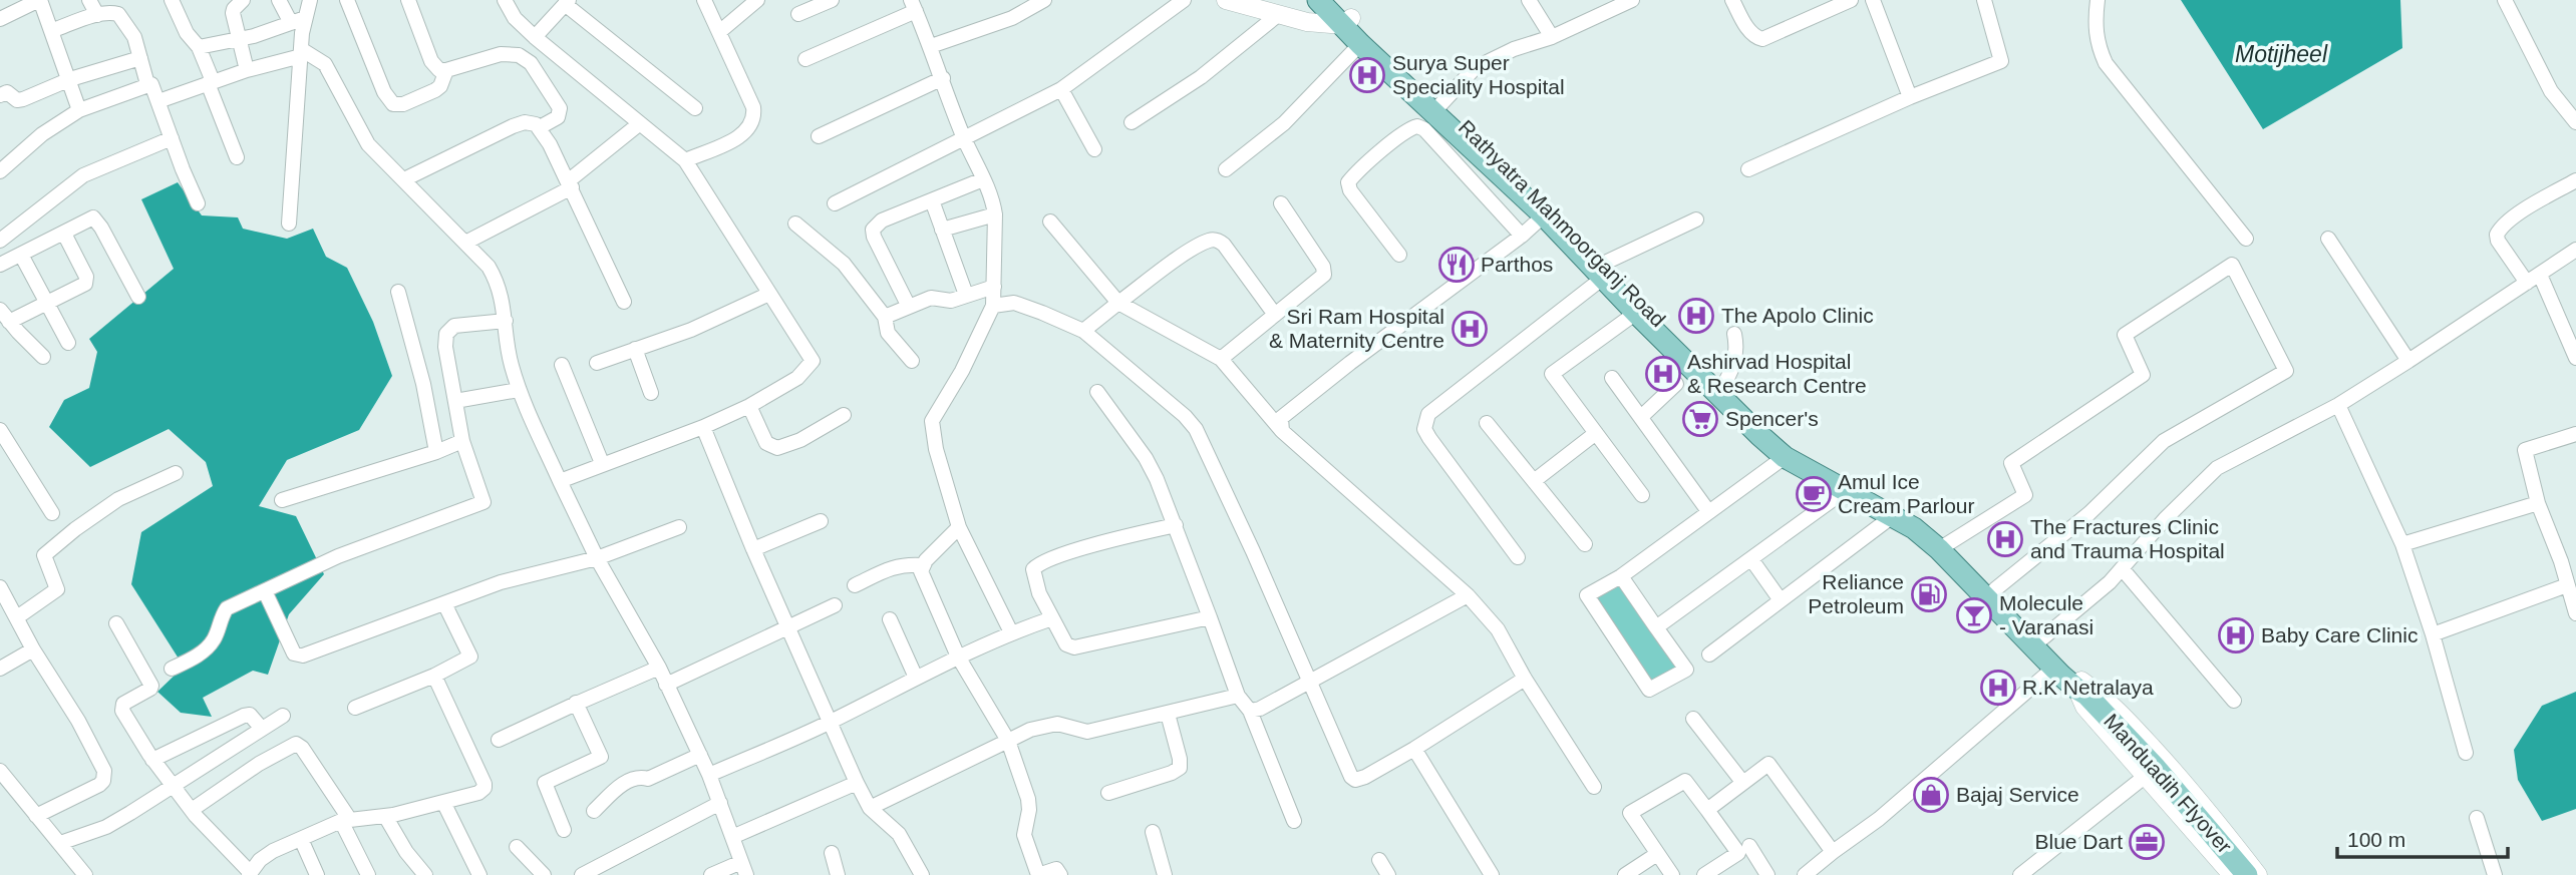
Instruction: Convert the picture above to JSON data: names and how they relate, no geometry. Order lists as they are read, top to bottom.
{
  "streets": {
    "main road": ["Rathyatra Mahmoorganj Road", "Manduadih Flyover"]
  },
  "crossings": [
    ["Rathyatra Mahmoorganj Road", "Manduadih Flyover"]
  ],
  "water": ["Motijheel"],
  "places": {
    "hospital": [
      "Surya Super Speciality Hospital",
      "The Apolo Clinic",
      "Sri Ram Hospital & Maternity Centre",
      "Ashirvad Hospital & Research Centre",
      "The Fractures Clinic and Trauma Hospital",
      "Baby Care Clinic",
      "R.K Netralaya"
    ],
    "restaurant": ["Parthos"],
    "supermarket": ["Spencer's"],
    "cafe": ["Amul Ice Cream Parlour"],
    "fuel station": ["Reliance Petroleum"],
    "bar": ["Molecule - Varanasi"],
    "shop": ["Bajaj Service"],
    "office": ["Blue Dart"]
  },
  "scale_bar": "100 m"
}
